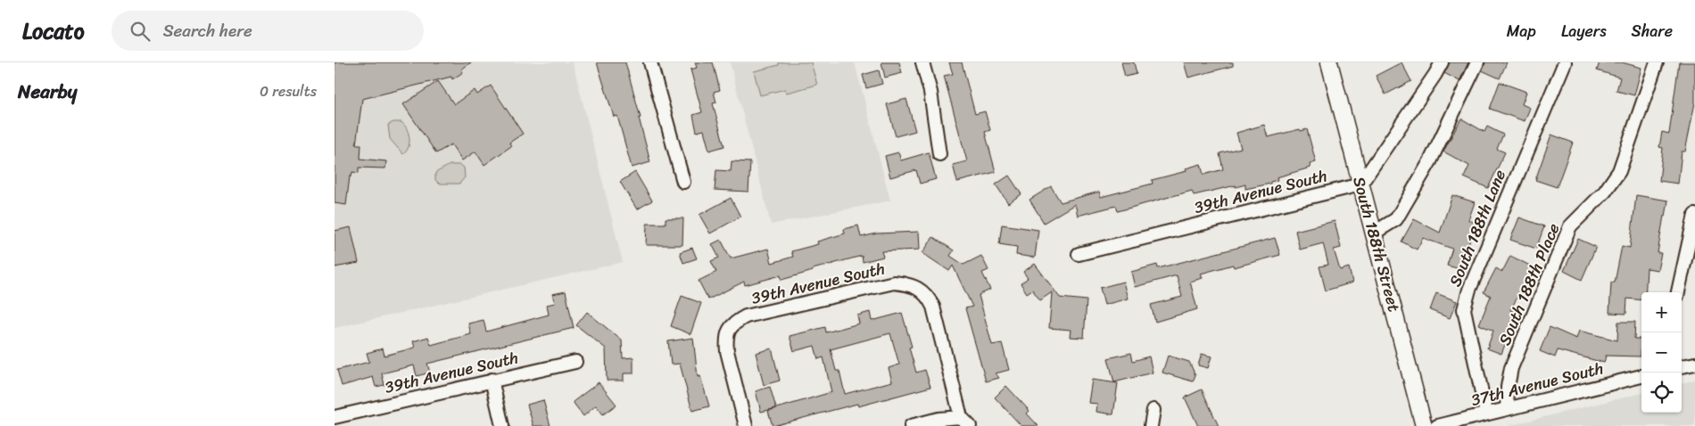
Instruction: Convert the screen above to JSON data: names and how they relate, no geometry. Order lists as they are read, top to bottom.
{
  "streets": {
    "main road": ["South 188th Street"],
    "street": [
      "39th Avenue South",
      "South 188th Lane",
      "South 188th Place",
      "37th Avenue South"
    ]
  },
  "crossings": [
    ["39th Avenue South", "South 188th Street"],
    ["South 188th Lane", "37th Avenue South"],
    ["South 188th Place", "37th Avenue South"]
  ],
  "page": {
    "header": "Locato",
    "search": "Search here",
    "nav": ["Map", "Layers", "Share"],
    "heading": ["Nearby", "0 results"],
    "map_buttons": ["+", "−"]
  }
}
